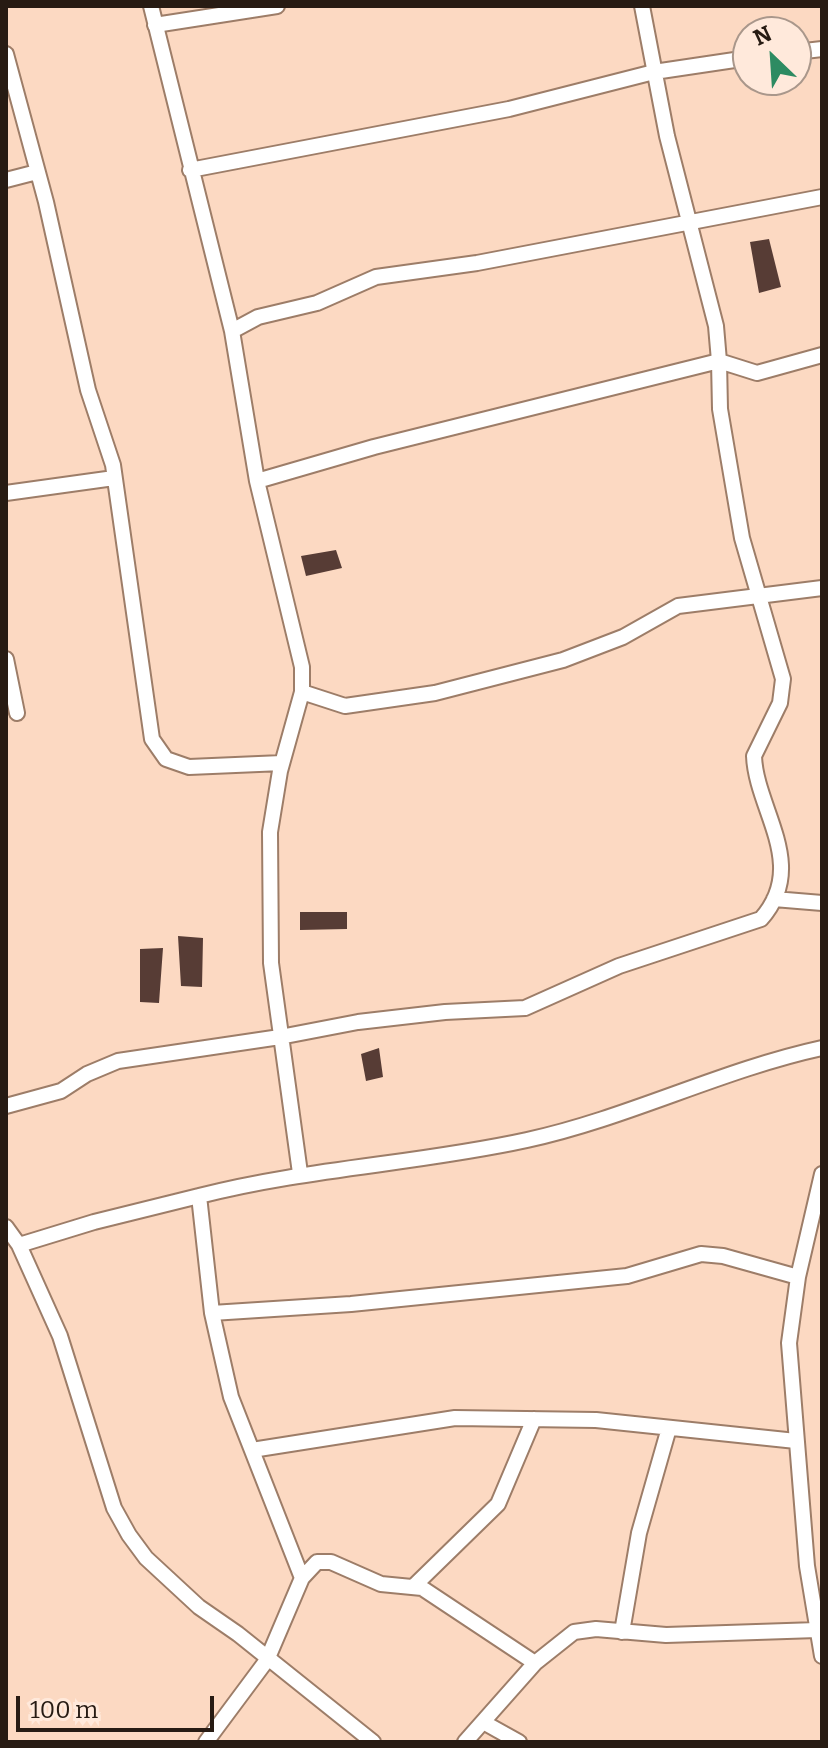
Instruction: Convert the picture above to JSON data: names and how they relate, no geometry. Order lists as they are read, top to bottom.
{
  "scale_bar": "100 m",
  "north": "top left"
}
